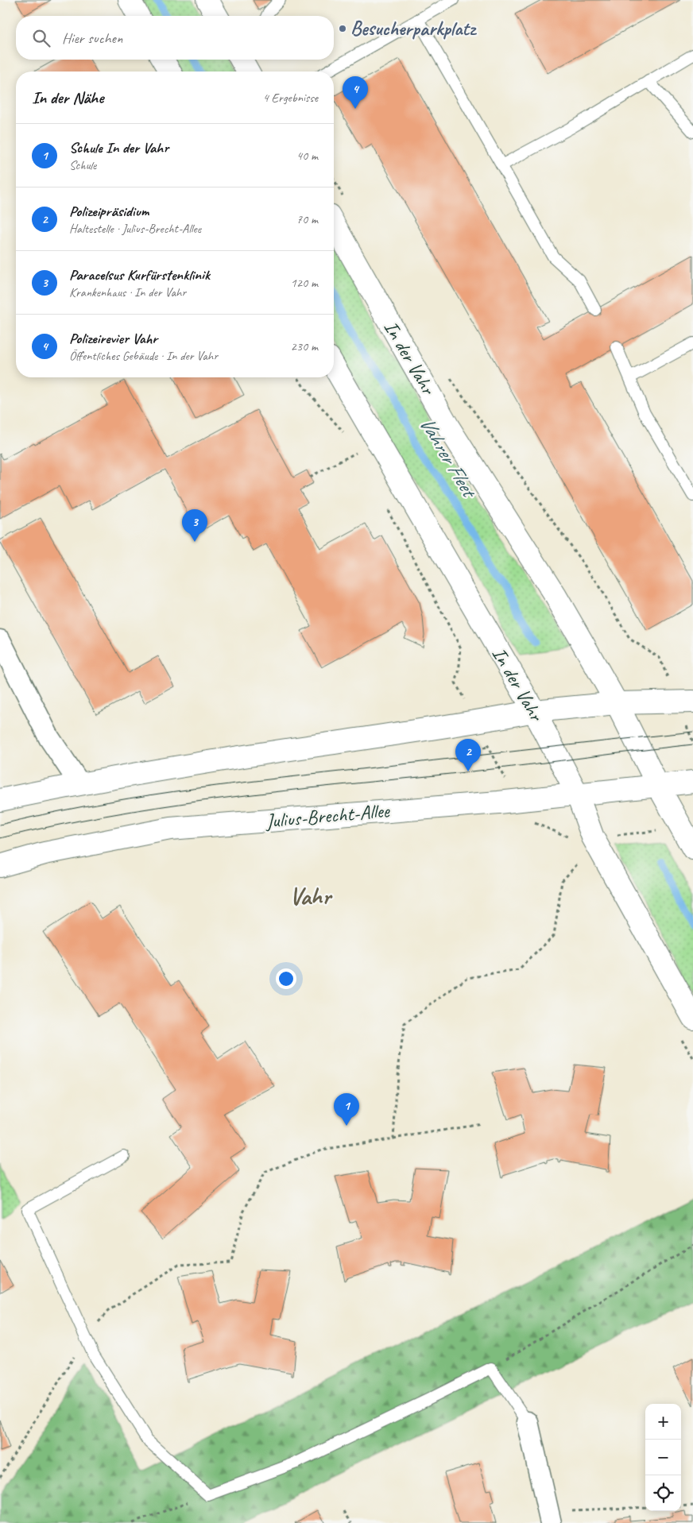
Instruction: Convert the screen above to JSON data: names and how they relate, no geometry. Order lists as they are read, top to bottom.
{
  "streets": {
    "main road": ["In der Vahr", "Julius-Brecht-Allee"]
  },
  "crossings": [
    ["In der Vahr", "Julius-Brecht-Allee"]
  ],
  "districts": ["Vahr"],
  "water": ["Vahrer Fleet"],
  "places": ["Besucherparkplatz"],
  "page": {
    "search": "Hier suchen",
    "heading": ["In der Nähe", "4 Ergebnisse"],
    "pins": [
      "4",
      "3",
      "2",
      "1"
    ],
    "list": [
      {
        "mark": "1",
        "name": "Schule In der Vahr",
        "note": "Schule",
        "value": "40 m"
      },
      {
        "mark": "2",
        "name": "Polizeipräsidium",
        "note": "Haltestelle · Julius-Brecht-Allee",
        "value": "70 m"
      },
      {
        "mark": "3",
        "name": "Paracelsus Kurfürstenklinik",
        "note": "Krankenhaus · In der Vahr",
        "value": "120 m"
      },
      {
        "mark": "4",
        "name": "Polizeirevier Vahr",
        "note": "Öffentliches Gebäude · In der Vahr",
        "value": "230 m"
      }
    ],
    "map_buttons": ["+", "−"]
  }
}
